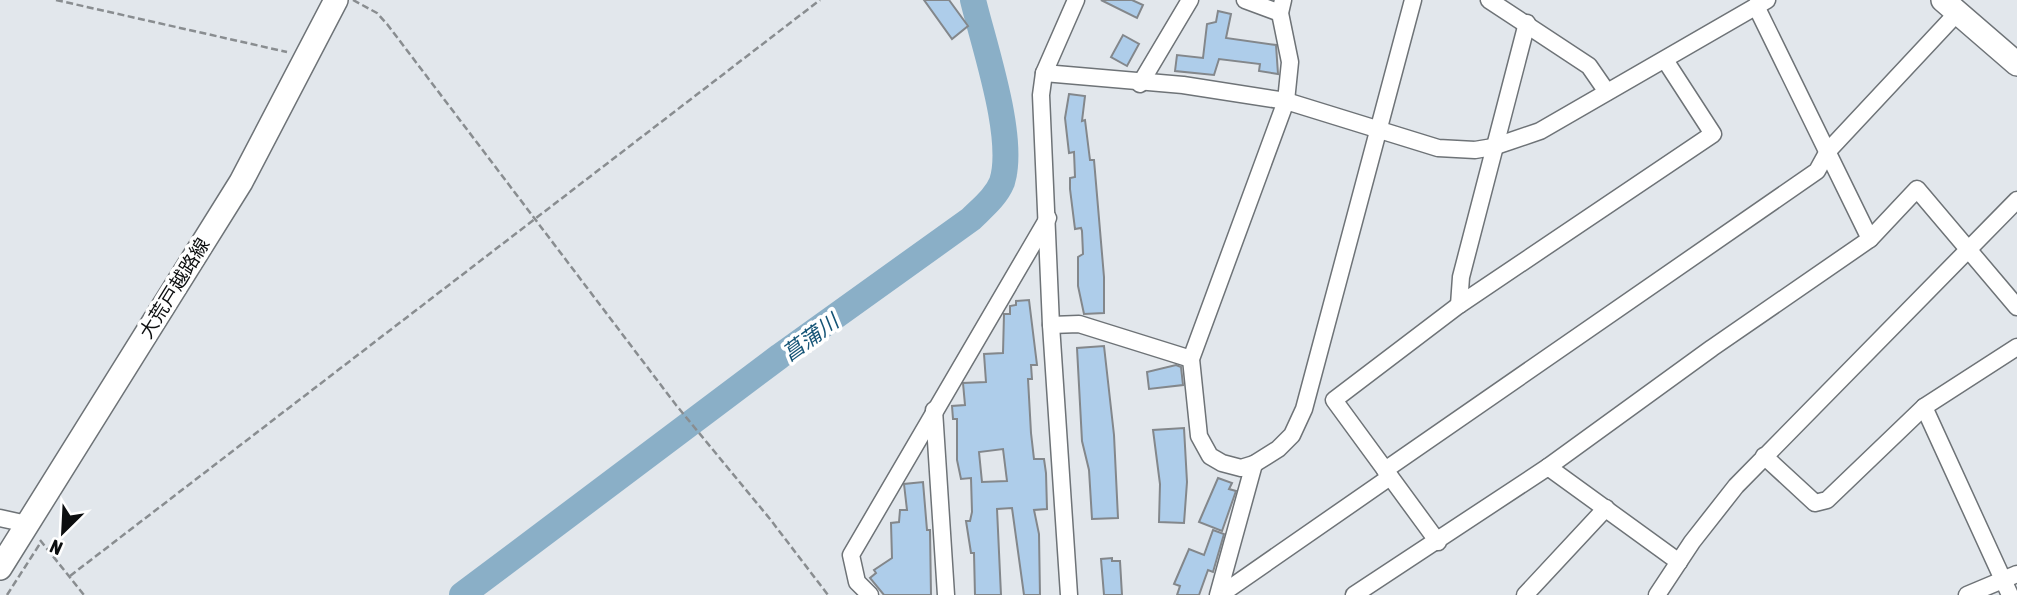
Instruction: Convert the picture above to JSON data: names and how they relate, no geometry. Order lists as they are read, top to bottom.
{
  "streets": {
    "main road": ["大荒戸越路線"]
  },
  "water": ["菖蒲川"],
  "north": "bottom left"
}
